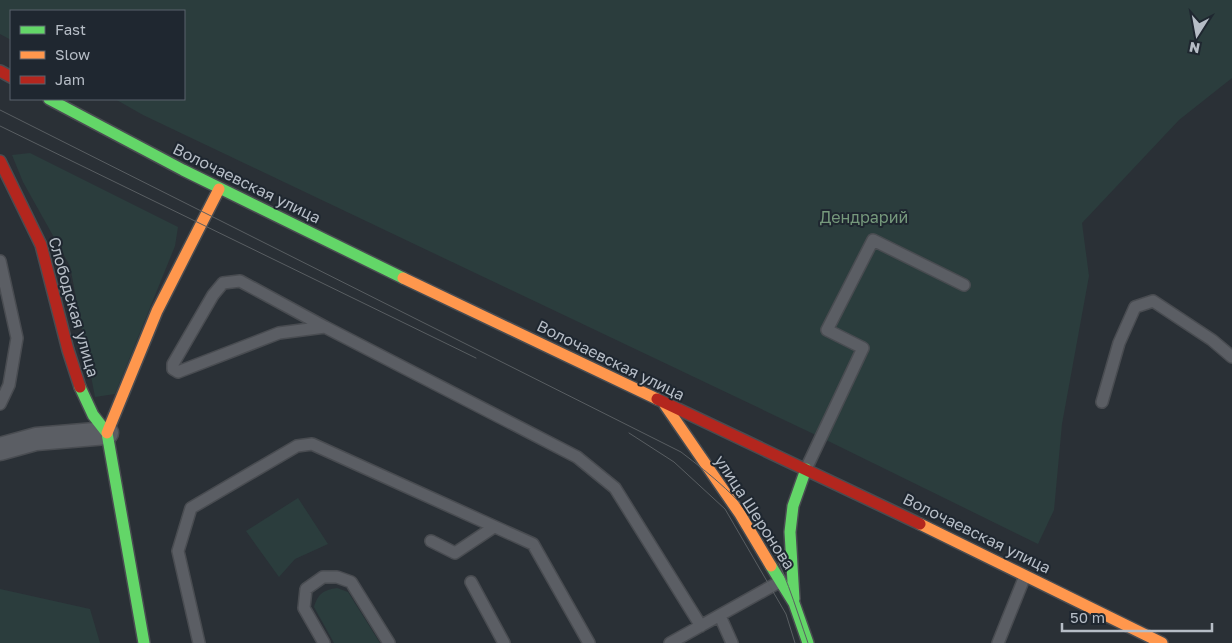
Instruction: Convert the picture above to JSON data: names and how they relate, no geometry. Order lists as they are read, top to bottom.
{
  "streets": {
    "main road": ["Волочаевская улица", "Слободская улица", "улица Шеронова"]
  },
  "crossings": [
    ["Волочаевская улица", "улица Шеронова"]
  ],
  "parks": ["Дендрарий"],
  "legend": ["Fast", "Slow", "Jam"],
  "scale_bar": "50 m",
  "north": "bottom"
}
